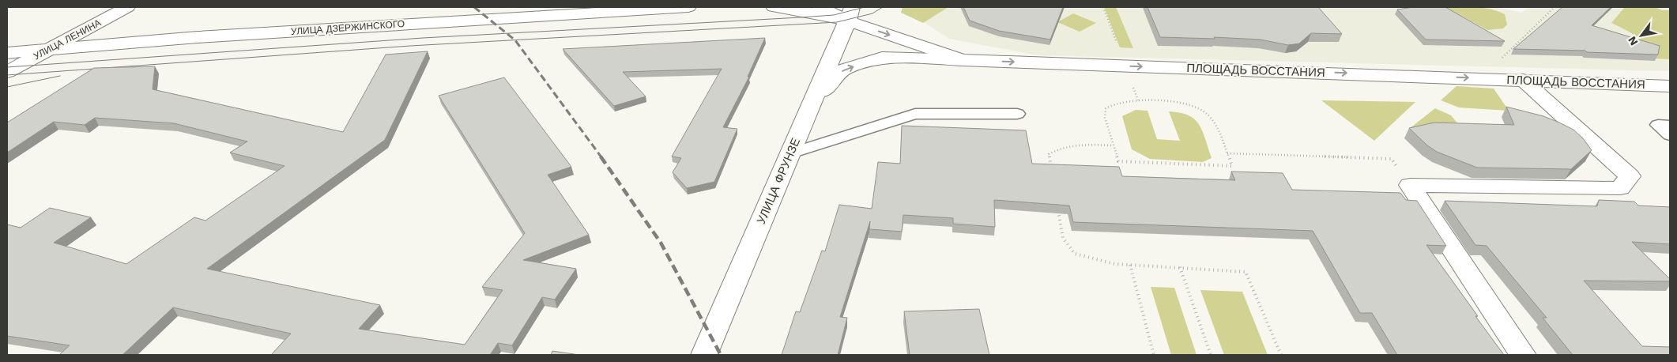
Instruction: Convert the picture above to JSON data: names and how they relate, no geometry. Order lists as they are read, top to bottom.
{
  "streets": {
    "main road": [
      "УЛИЦА ДЗЕРЖИНСКОГО",
      "УЛИЦА ЛЕНИНА",
      "ПЛОЩАДЬ ВОССТАНИЯ",
      "УЛИЦА ФРУНЗЕ"
    ]
  },
  "crossings": [
    ["УЛИЦА ДЗЕРЖИНСКОГО", "УЛИЦА ЛЕНИНА"],
    ["ПЛОЩАДЬ ВОССТАНИЯ", "УЛИЦА ФРУНЗЕ"]
  ],
  "one_way": ["ПЛОЩАДЬ ВОССТАНИЯ"],
  "north": "bottom left"
}
